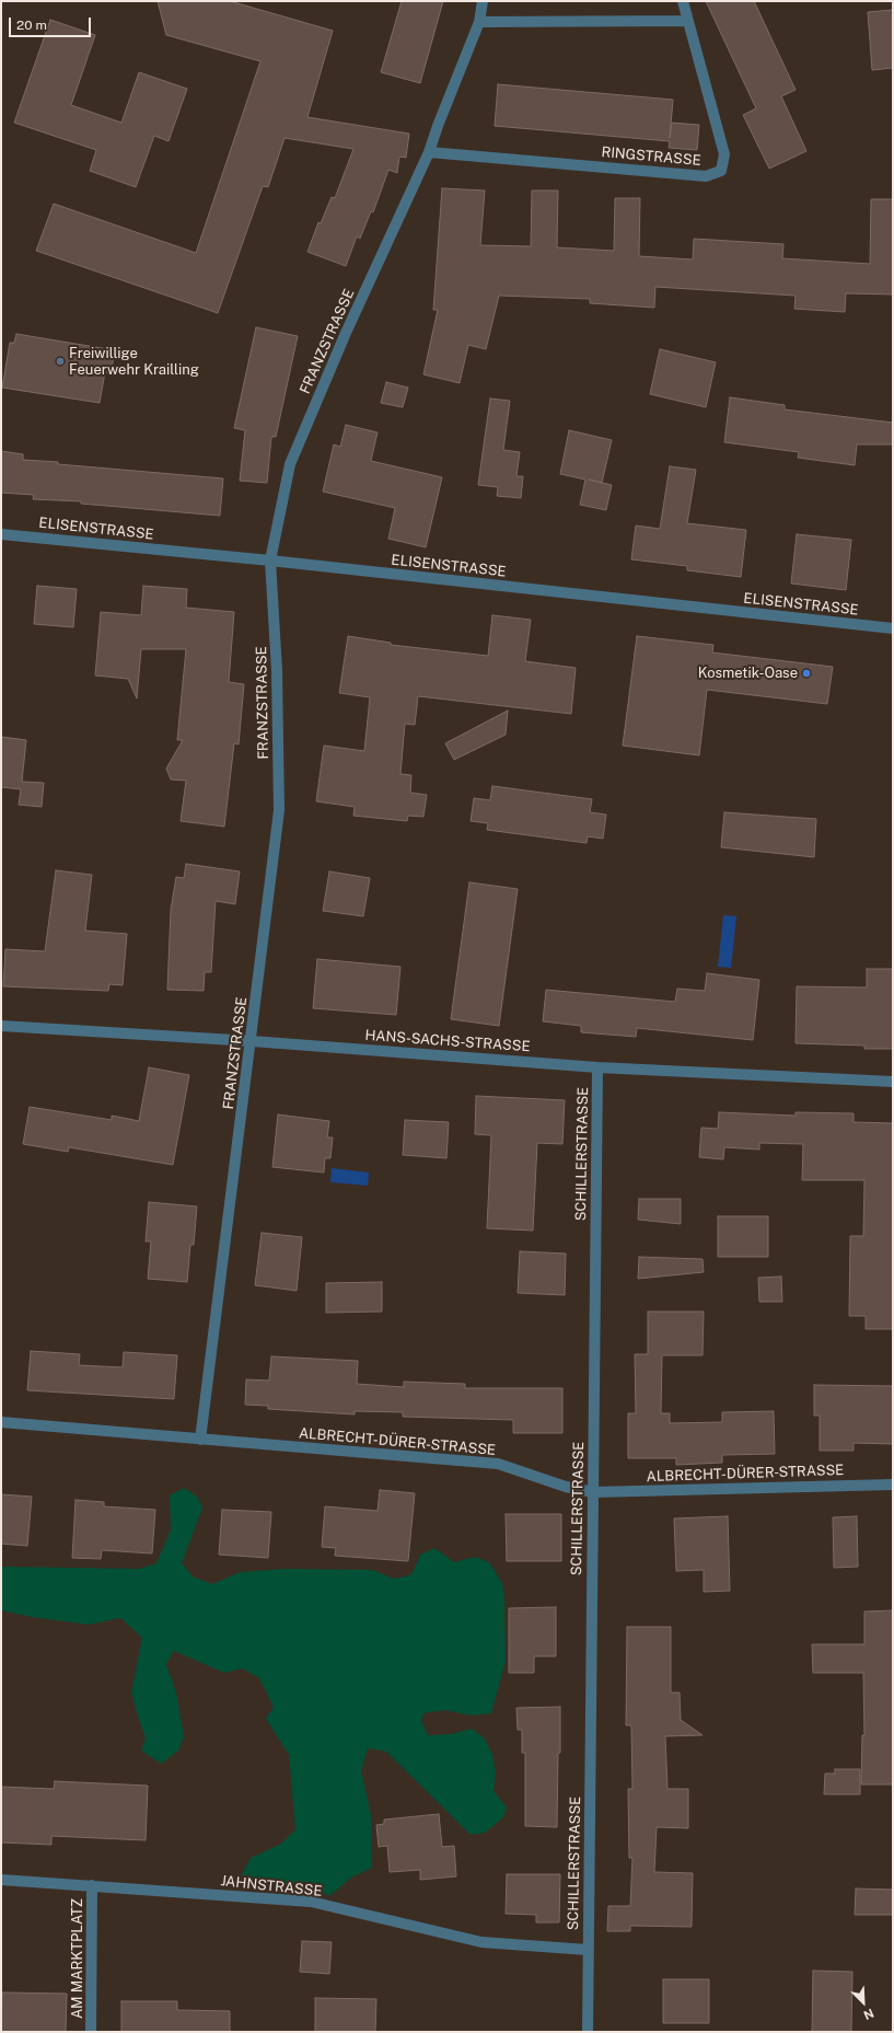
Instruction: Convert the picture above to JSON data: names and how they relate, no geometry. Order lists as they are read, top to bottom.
{
  "streets": {
    "street": [
      "RINGSTRASSE",
      "FRANZSTRASSE",
      "ELISENSTRASSE",
      "HANS-SACHS-STRASSE",
      "SCHILLERSTRASSE",
      "ALBRECHT-DÜRER-STRASSE",
      "JAHNSTRASSE",
      "AM MARKTPLATZ"
    ]
  },
  "crossings": [
    ["RINGSTRASSE", "FRANZSTRASSE"],
    ["FRANZSTRASSE", "ELISENSTRASSE"],
    ["FRANZSTRASSE", "HANS-SACHS-STRASSE"],
    ["FRANZSTRASSE", "ALBRECHT-DÜRER-STRASSE"],
    ["HANS-SACHS-STRASSE", "SCHILLERSTRASSE"],
    ["SCHILLERSTRASSE", "ALBRECHT-DÜRER-STRASSE"],
    ["SCHILLERSTRASSE", "JAHNSTRASSE"],
    ["JAHNSTRASSE", "AM MARKTPLATZ"]
  ],
  "places": ["Freiwillige Feuerwehr Krailling", "Kosmetik-Oase"],
  "scale_bar": "20 m",
  "north": "bottom right"
}
